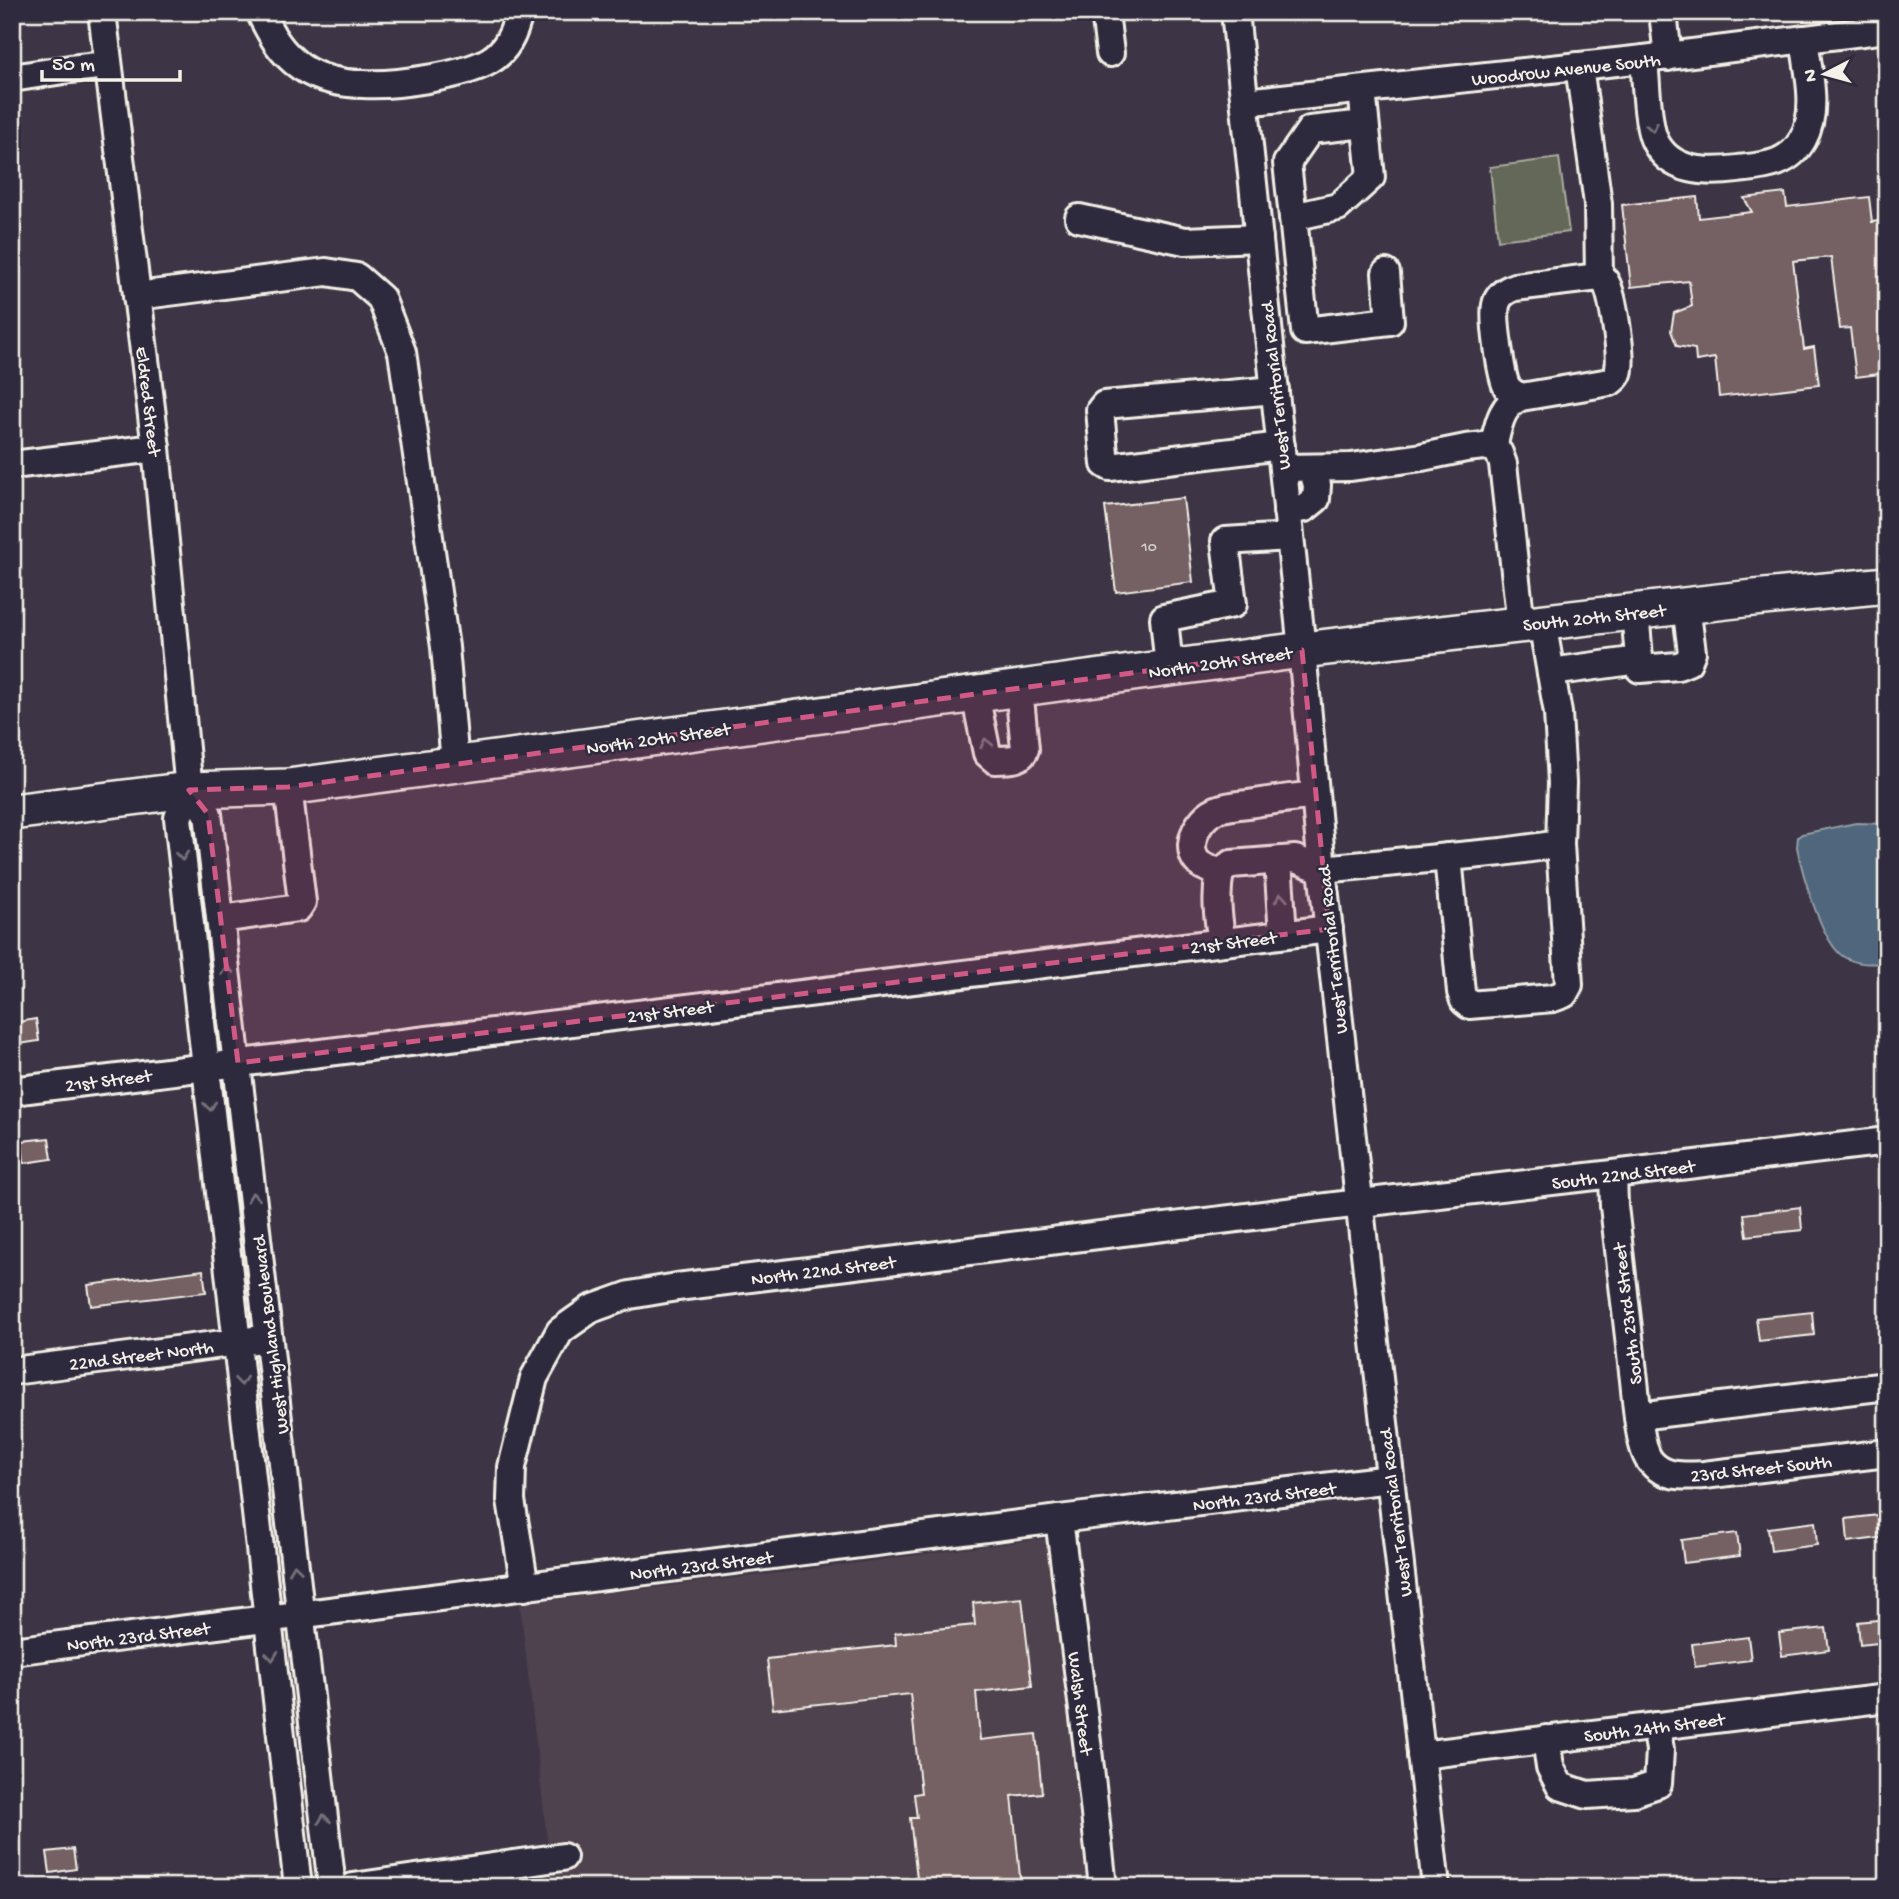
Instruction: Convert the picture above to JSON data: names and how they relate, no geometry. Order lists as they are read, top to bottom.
{
  "streets": {
    "main road": ["South 20th Street", "North 20th Street"],
    "street": [
      "Woodrow Avenue South",
      "West Territorial Road",
      "Eldred Street",
      "21st Street",
      "South 22nd Street",
      "North 22nd Street",
      "South 23rd Street",
      "West Highland Boulevard",
      "22nd Street North",
      "23rd Street South",
      "North 23rd Street",
      "Walsh Street",
      "South 24th Street"
    ]
  },
  "crossings": [
    ["Woodrow Avenue South", "West Territorial Road"],
    ["West Territorial Road", "South 20th Street"],
    ["West Territorial Road", "North 20th Street"],
    ["West Territorial Road", "21st Street"],
    ["West Territorial Road", "South 22nd Street"],
    ["West Territorial Road", "North 22nd Street"],
    ["West Territorial Road", "North 23rd Street"],
    ["West Territorial Road", "South 24th Street"],
    ["Eldred Street", "North 20th Street"],
    ["Eldred Street", "West Highland Boulevard"],
    ["South 20th Street", "North 20th Street"],
    ["North 20th Street", "West Highland Boulevard"],
    ["21st Street", "West Highland Boulevard"],
    ["South 22nd Street", "North 22nd Street"],
    ["South 22nd Street", "South 23rd Street"],
    ["North 22nd Street", "North 23rd Street"],
    ["South 23rd Street", "23rd Street South"],
    ["West Highland Boulevard", "22nd Street North"],
    ["West Highland Boulevard", "North 23rd Street"],
    ["North 23rd Street", "Walsh Street"]
  ],
  "house_numbers": ["10"],
  "scale_bar": "50 m",
  "north": "left"
}
